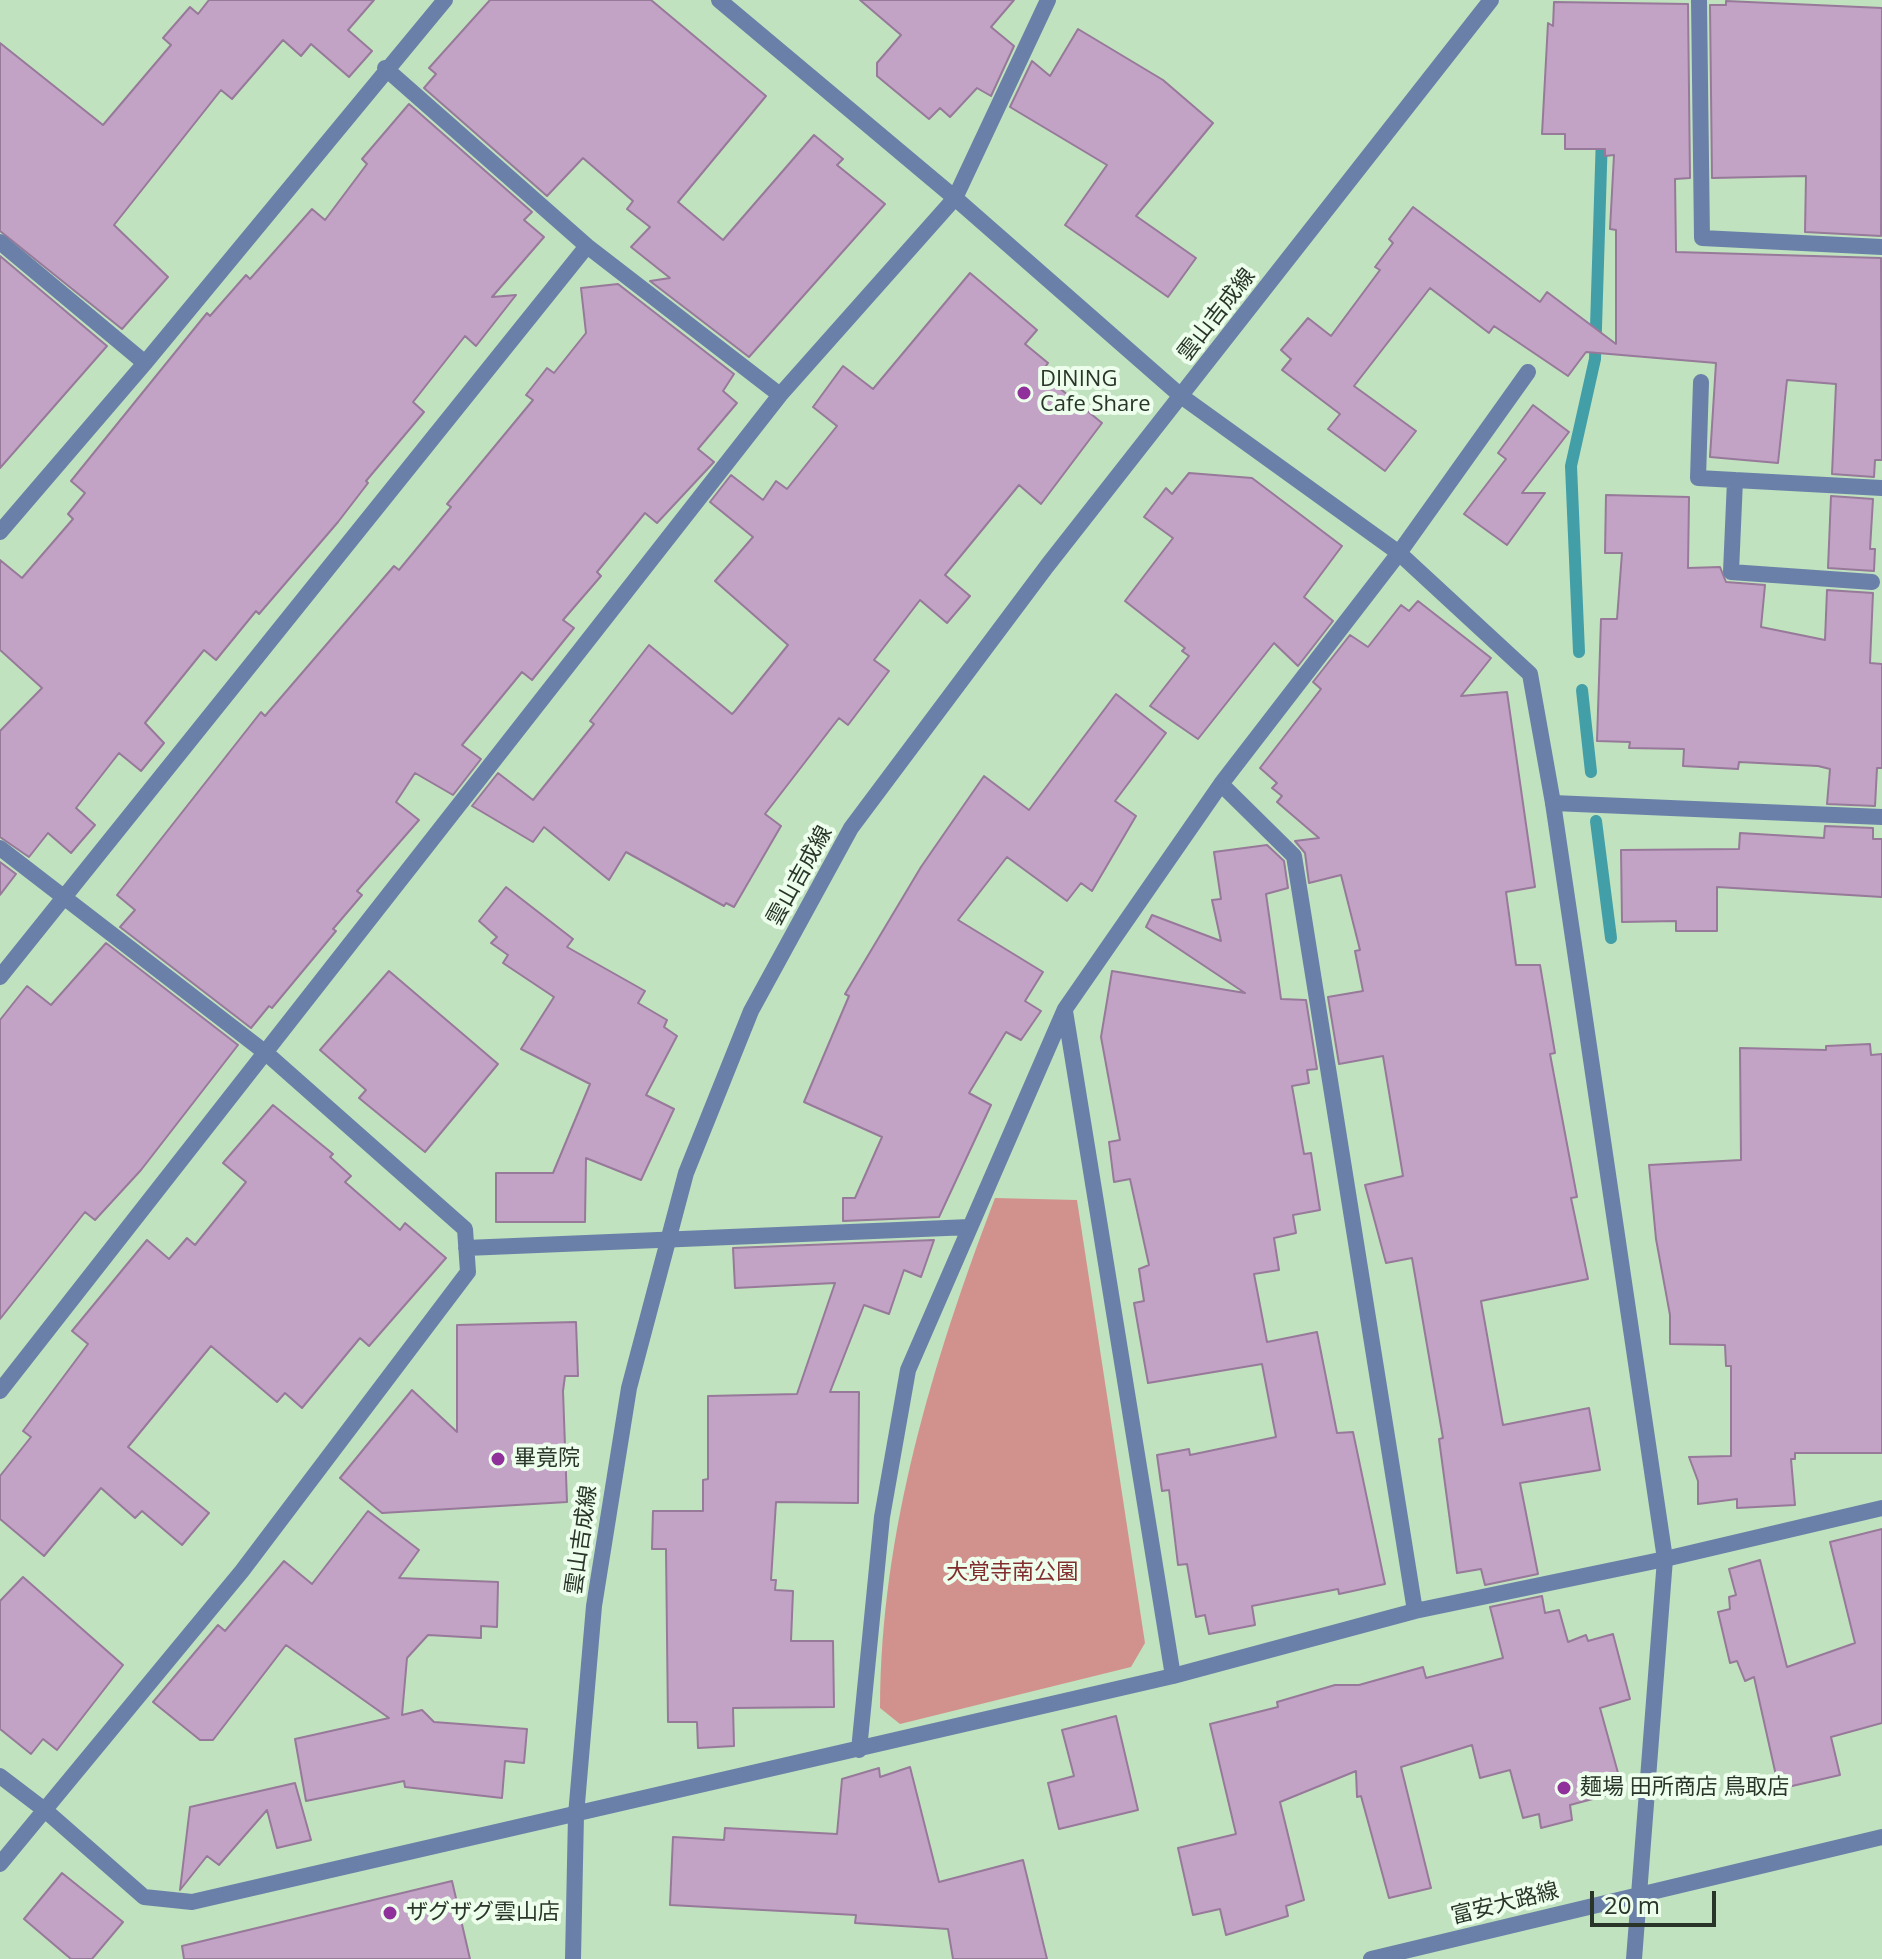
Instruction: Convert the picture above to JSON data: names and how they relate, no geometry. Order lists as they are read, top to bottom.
{
  "streets": {
    "street": ["雲山吉成線", "富安大路線"]
  },
  "parks": ["大覚寺南公園"],
  "places": [
    "DINING Cafe Share",
    "畢竟院",
    "麺場 田所商店 鳥取店",
    "ザグザグ雲山店"
  ],
  "scale_bar": "20 m"
}
